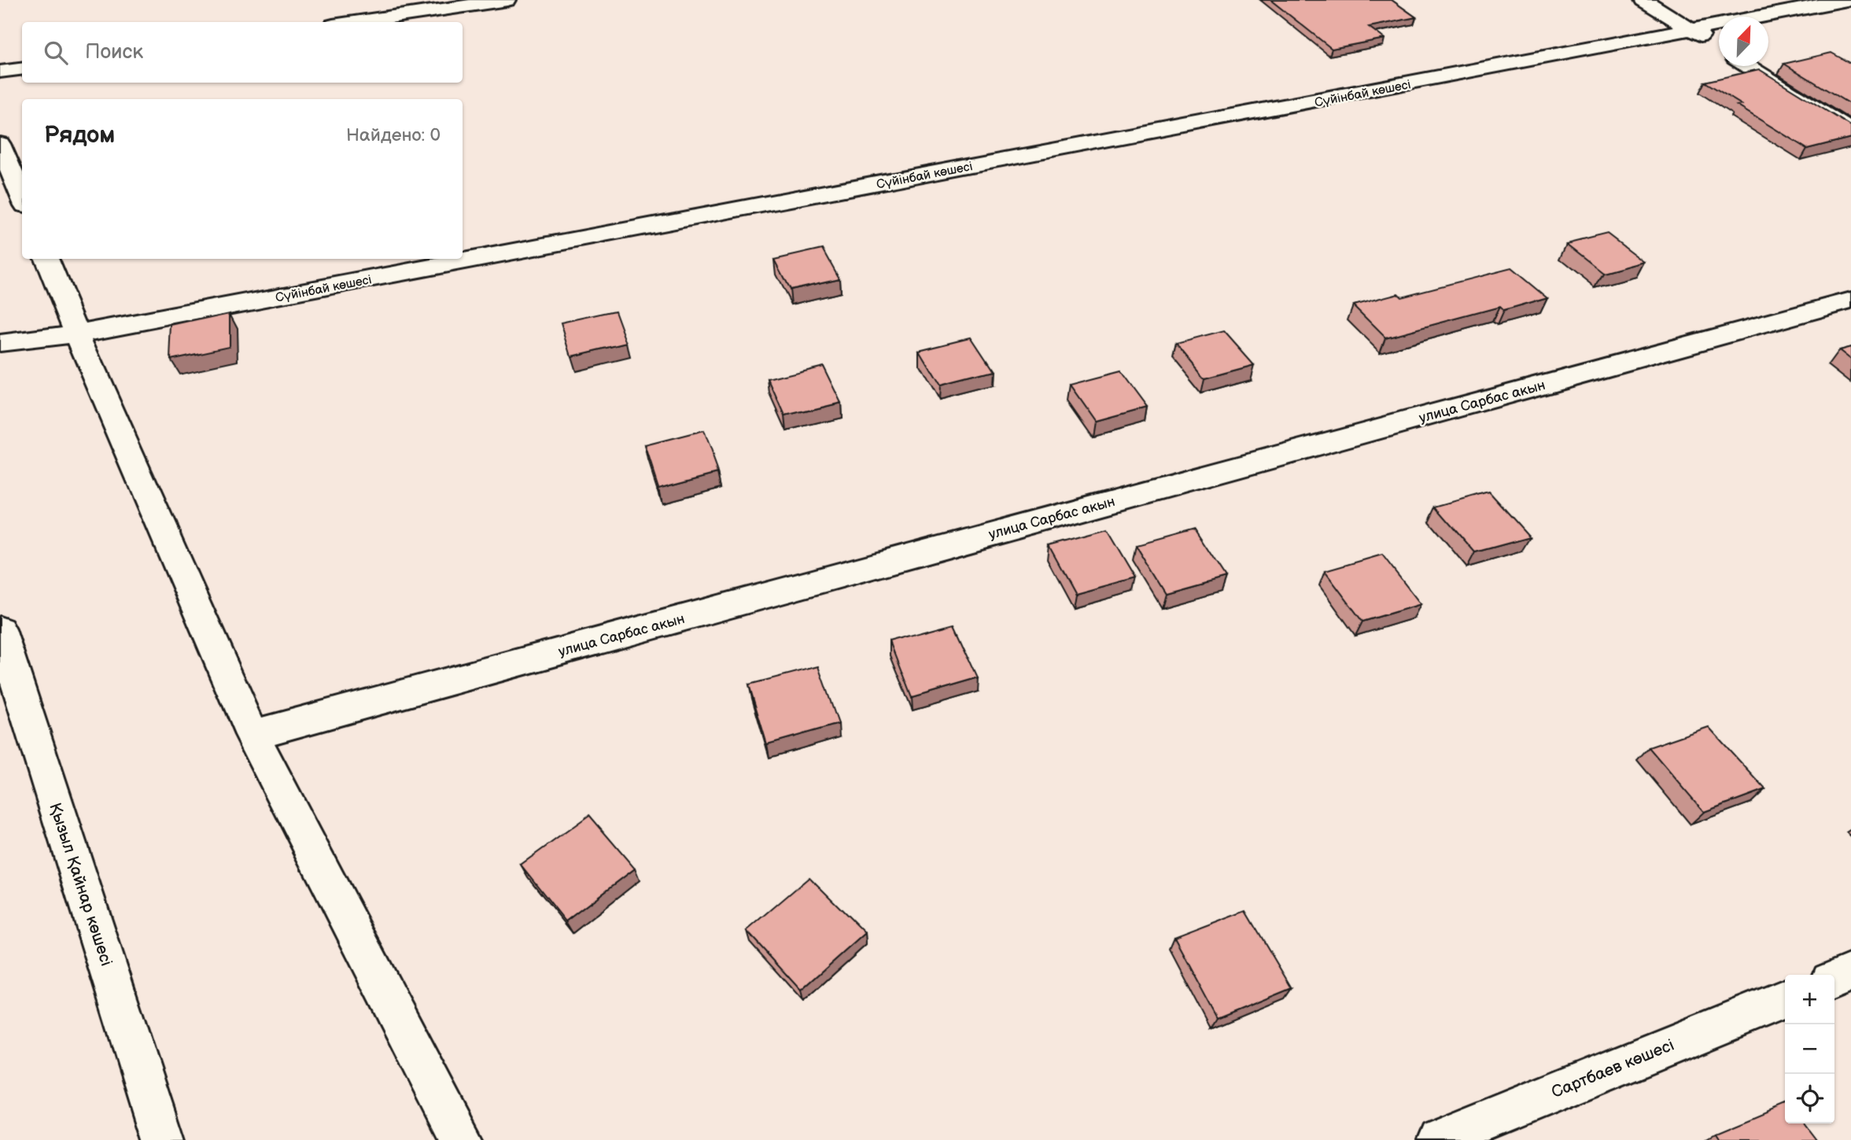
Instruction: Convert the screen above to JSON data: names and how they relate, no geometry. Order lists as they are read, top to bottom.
{
  "streets": {
    "street": [
      "Сүйінбай көшесі",
      "улица Сарбас акын",
      "Қызыл Қайнар көшесі",
      "Сартбаев көшесі"
    ]
  },
  "north": "top right",
  "page": {
    "search": "Поиск",
    "heading": ["Рядом", "Найдено: 0"],
    "map_buttons": ["+", "−"]
  }
}
